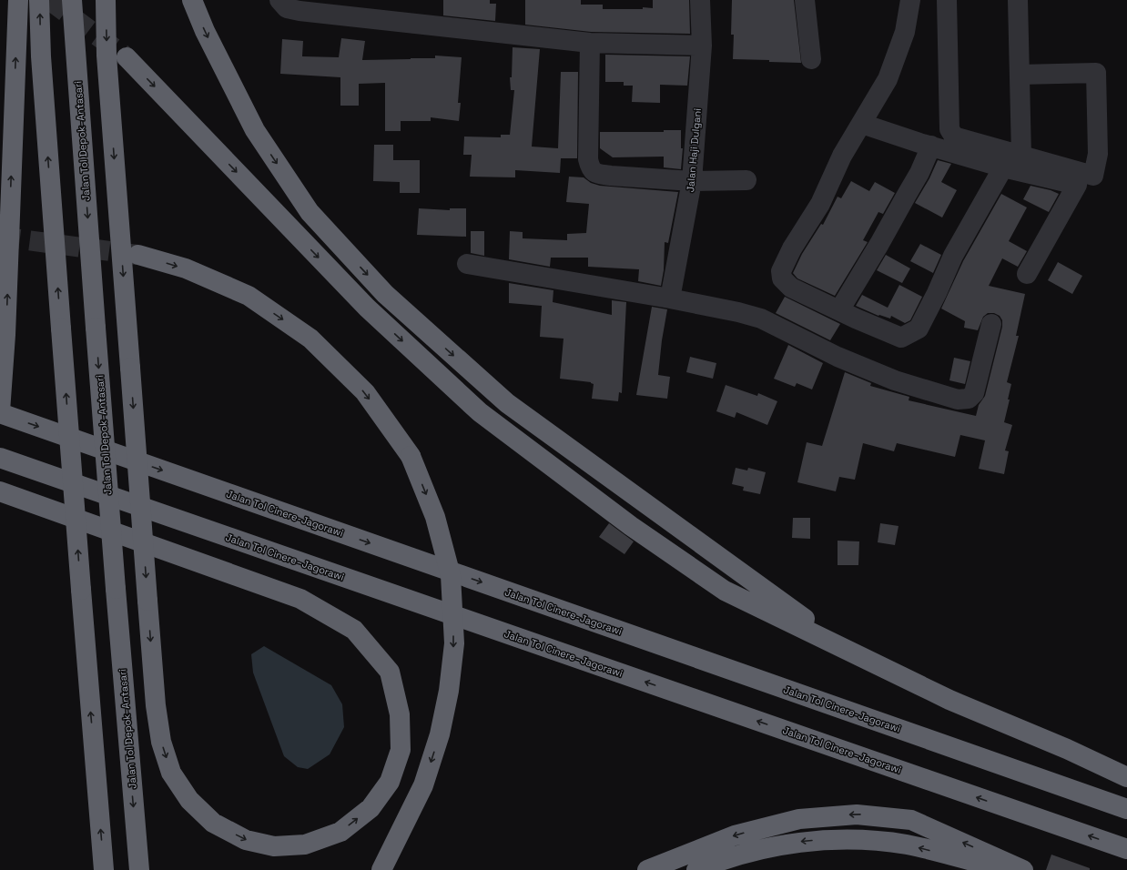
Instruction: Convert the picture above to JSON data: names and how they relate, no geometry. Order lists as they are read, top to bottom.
{
  "streets": {
    "highway": ["Jalan Tol Depok–Antasari", "Jalan Tol Cinere-Jagorawi", "Jalan Tol Cinere–Jagorawi"],
    "street": ["Jalan Haji Dulgani"]
  }
}
